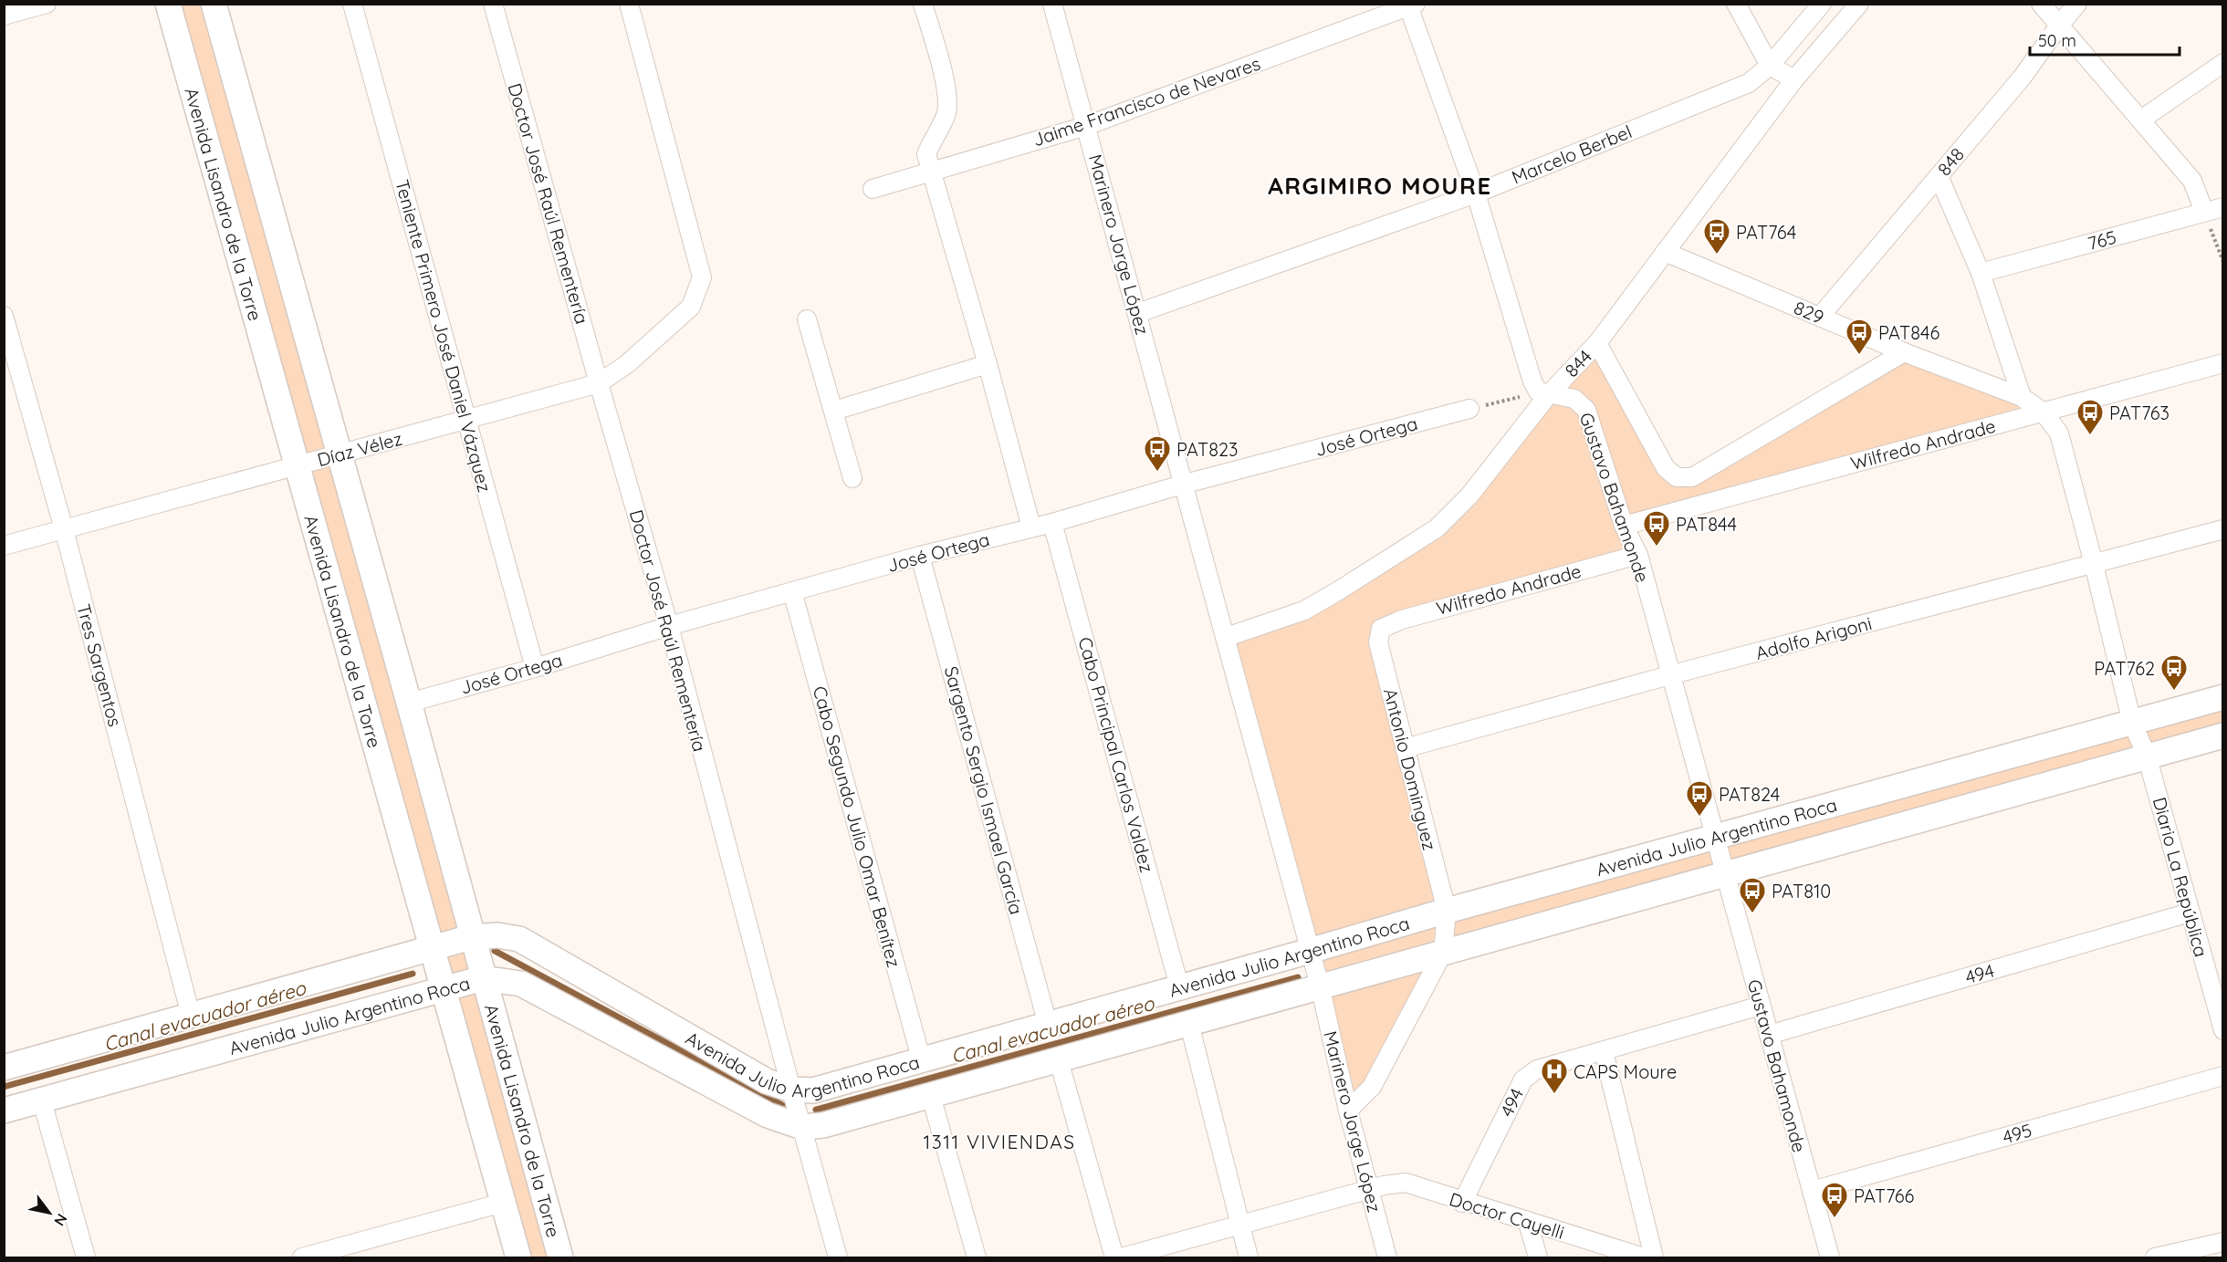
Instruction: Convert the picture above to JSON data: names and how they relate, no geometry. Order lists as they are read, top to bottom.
{
  "streets": {
    "main road": ["Avenida Lisandro de la Torre", "Avenida Julio Argentino Roca"],
    "street": [
      "Jaime Francisco de Nevares",
      "Marcelo Berbel",
      "848",
      "Doctor José Raúl Rementería",
      "765",
      "Marinero Jorge López",
      "829",
      "Teniente Primero José Daniel Vázquez",
      "844",
      "José Ortega",
      "Wilfredo Andrade",
      "Díaz Vélez",
      "Gustavo Bahamonde",
      "Adolfo Arigoni",
      "Tres Sargentos",
      "Cabo Principal Carlos Valdez",
      "Antonio Dominguez",
      "Sargento Sergio Ismael García",
      "Cabo Segundo Julio Omar Benítez",
      "Diario La República",
      "494",
      "495",
      "Doctor Cayelli"
    ]
  },
  "crossings": [
    ["Jaime Francisco de Nevares", "Marinero Jorge López"],
    ["Marcelo Berbel", "Marinero Jorge López"],
    ["848", "829"],
    ["Avenida Lisandro de la Torre", "José Ortega"],
    ["Avenida Lisandro de la Torre", "Díaz Vélez"],
    ["Avenida Lisandro de la Torre", "Avenida Julio Argentino Roca"],
    ["Doctor José Raúl Rementería", "José Ortega"],
    ["Doctor José Raúl Rementería", "Díaz Vélez"],
    ["Doctor José Raúl Rementería", "Avenida Julio Argentino Roca"],
    ["Marinero Jorge López", "844"],
    ["Marinero Jorge López", "José Ortega"],
    ["Marinero Jorge López", "Avenida Julio Argentino Roca"],
    ["Marinero Jorge López", "Doctor Cayelli"],
    ["829", "844"],
    ["829", "Wilfredo Andrade"],
    ["829", "Adolfo Arigoni"],
    ["829", "Diario La República"],
    ["Teniente Primero José Daniel Vázquez", "José Ortega"],
    ["Teniente Primero José Daniel Vázquez", "Díaz Vélez"],
    ["844", "Gustavo Bahamonde"],
    ["José Ortega", "Cabo Principal Carlos Valdez"],
    ["José Ortega", "Sargento Sergio Ismael García"],
    ["José Ortega", "Cabo Segundo Julio Omar Benítez"],
    ["Wilfredo Andrade", "Gustavo Bahamonde"],
    ["Wilfredo Andrade", "Antonio Dominguez"],
    ["Díaz Vélez", "Tres Sargentos"],
    ["Gustavo Bahamonde", "Adolfo Arigoni"],
    ["Gustavo Bahamonde", "Avenida Julio Argentino Roca"],
    ["Gustavo Bahamonde", "494"],
    ["Gustavo Bahamonde", "495"],
    ["Adolfo Arigoni", "Antonio Dominguez"],
    ["Adolfo Arigoni", "Diario La República"],
    ["Tres Sargentos", "Avenida Julio Argentino Roca"],
    ["Cabo Principal Carlos Valdez", "Avenida Julio Argentino Roca"],
    ["Antonio Dominguez", "Avenida Julio Argentino Roca"],
    ["Sargento Sergio Ismael García", "Avenida Julio Argentino Roca"],
    ["Cabo Segundo Julio Omar Benítez", "Avenida Julio Argentino Roca"],
    ["Avenida Julio Argentino Roca", "Diario La República"],
    ["Diario La República", "494"],
    ["494", "Doctor Cayelli"]
  ],
  "districts": ["ARGIMIRO MOURE", "1311 VIVIENDAS"],
  "water": ["Canal evacuador aéreo"],
  "places": {
    "bus stop": [
      "PAT764",
      "PAT846",
      "PAT763",
      "PAT823",
      "PAT844",
      "PAT762",
      "PAT824",
      "PAT810",
      "PAT766"
    ],
    "hospital": ["CAPS Moure"]
  },
  "scale_bar": "50 m",
  "north": "bottom right"
}
